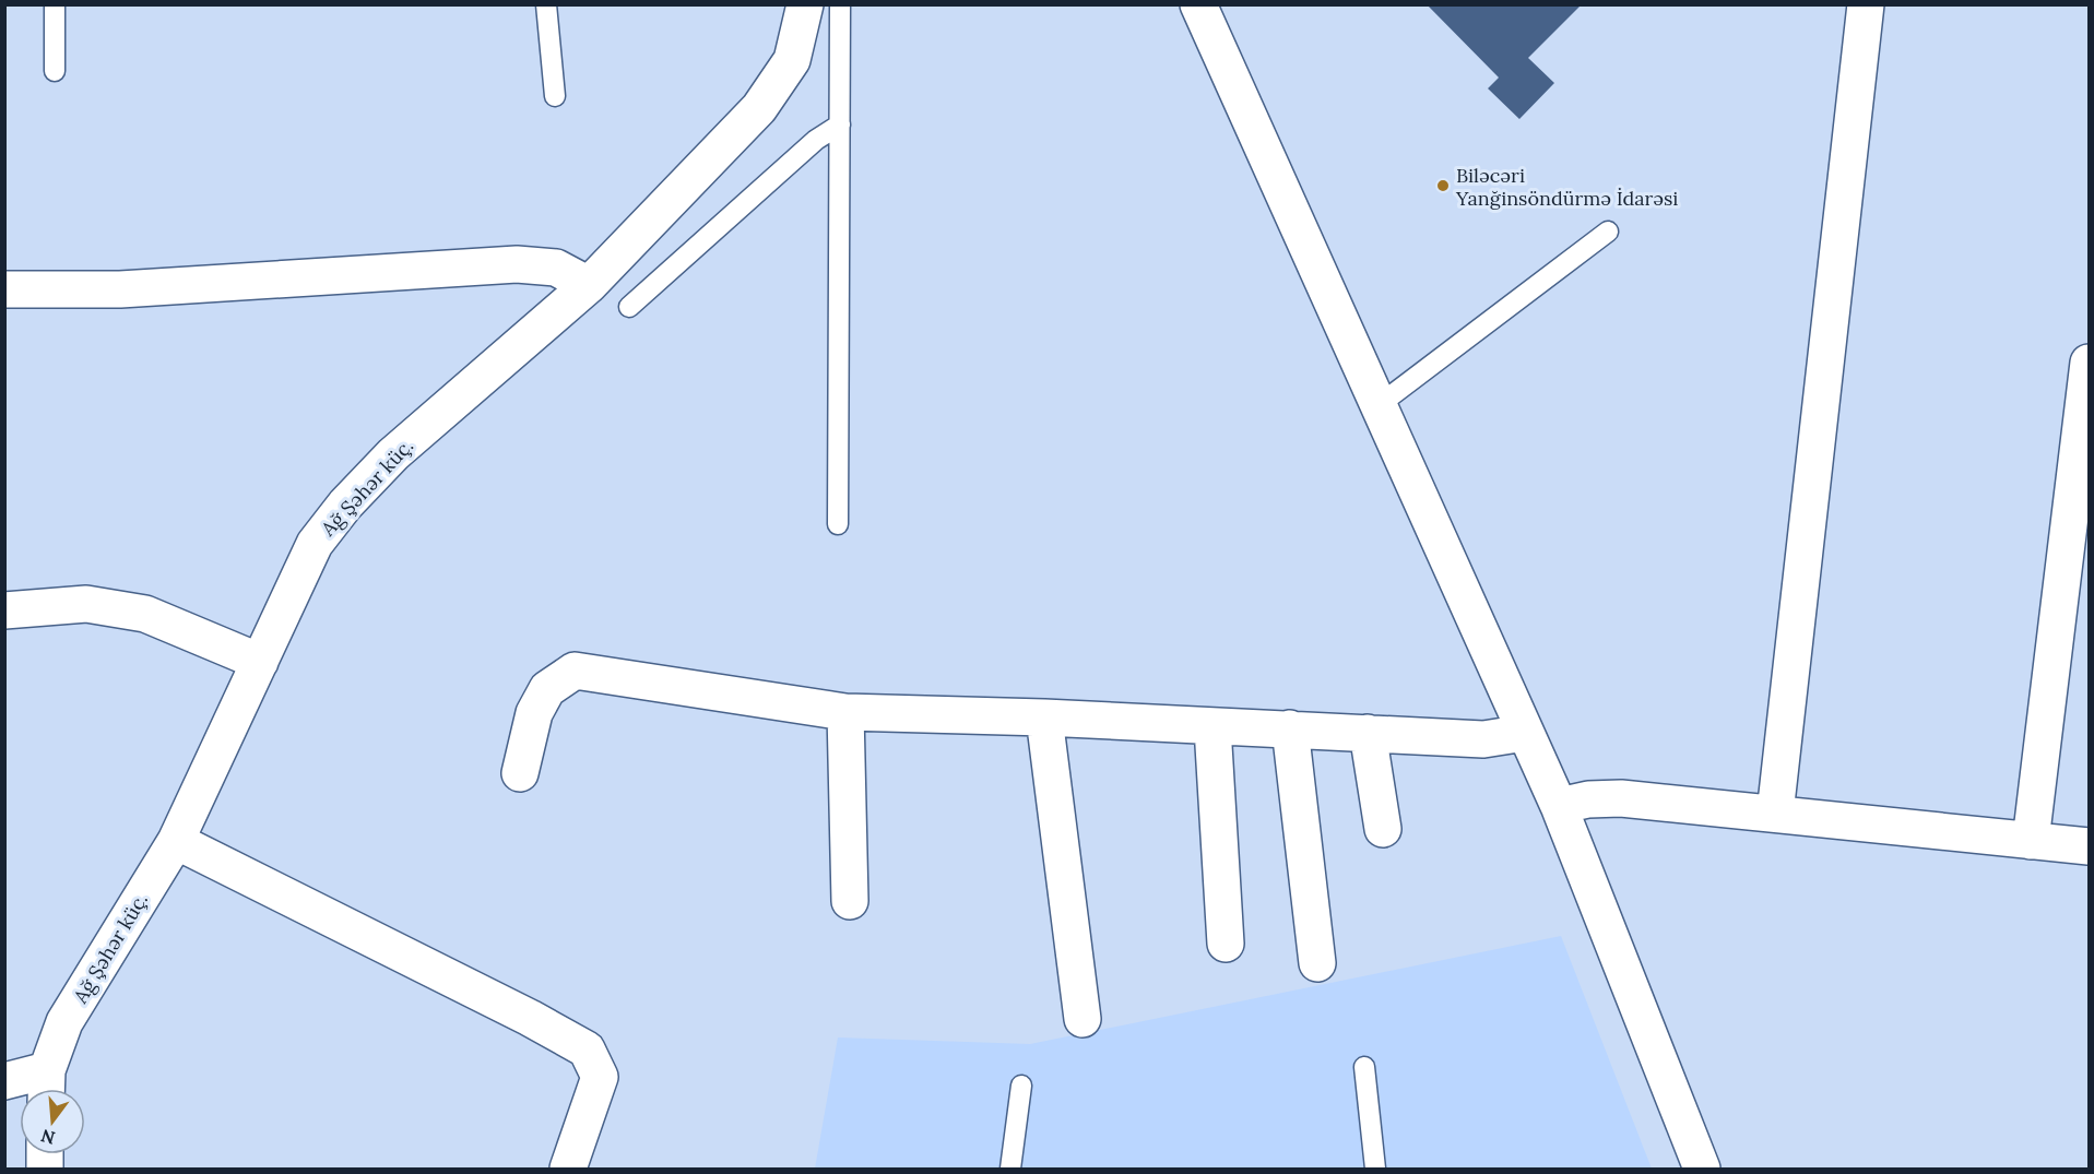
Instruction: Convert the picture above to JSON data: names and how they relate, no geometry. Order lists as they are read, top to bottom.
{
  "streets": {
    "street": ["Ağ Şəhər küç."]
  },
  "places": ["Biləcəri Yanğinsöndürmə İdarəsi"],
  "north": "bottom"
}
